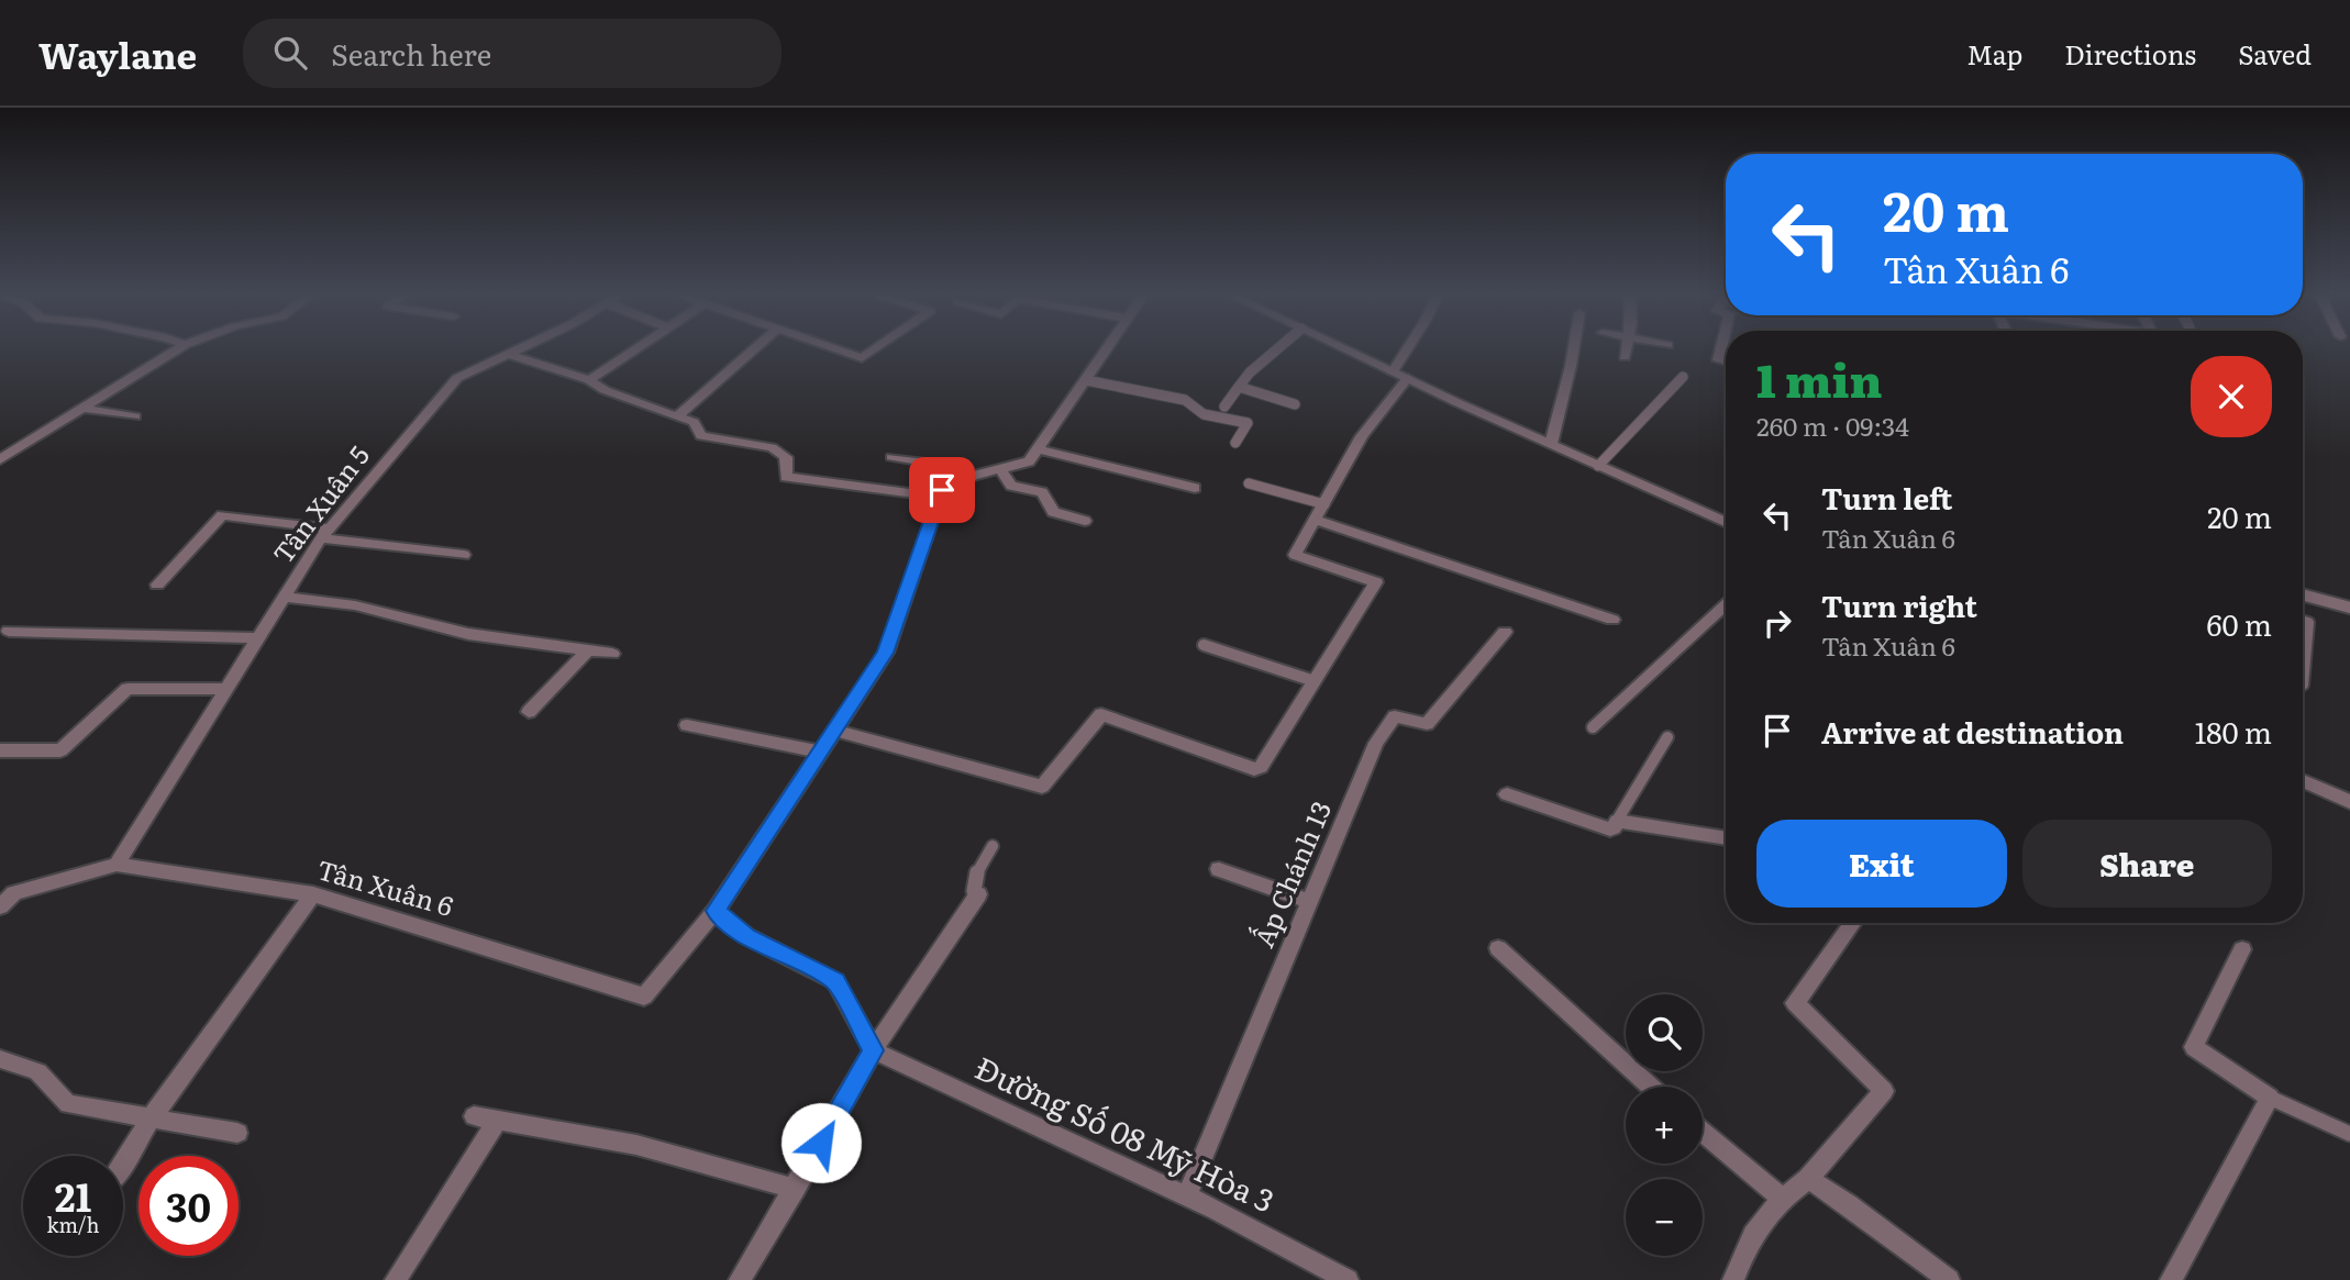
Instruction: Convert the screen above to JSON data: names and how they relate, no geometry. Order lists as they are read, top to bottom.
{
  "streets": {
    "street": [
      "Tân Xuân 5",
      "Ấp Chánh 13",
      "Tân Xuân 6",
      "Đường Số 08 Mỹ Hòa 3"
    ]
  },
  "crossings": [
    ["Tân Xuân 5", "Tân Xuân 6"],
    ["Ấp Chánh 13", "Đường Số 08 Mỹ Hòa 3"]
  ],
  "page": {
    "header": "Waylane",
    "search": "Search here",
    "nav": ["Map", "Directions", "Saved"],
    "turn": ["20 m", "Tân Xuân 6"],
    "heading": ["1 min", "260 m · 09:34"],
    "list": [
      {
        "name": "Turn left",
        "note": "Tân Xuân 6",
        "value": "20 m"
      },
      {
        "name": "Turn right",
        "note": "Tân Xuân 6",
        "value": "60 m"
      },
      {
        "name": "Arrive at destination",
        "value": "180 m"
      }
    ],
    "buttons": ["Exit", "Share"],
    "map_buttons": ["+", "−"],
    "speed": "21 km/h",
    "limit": "30"
  }
}
